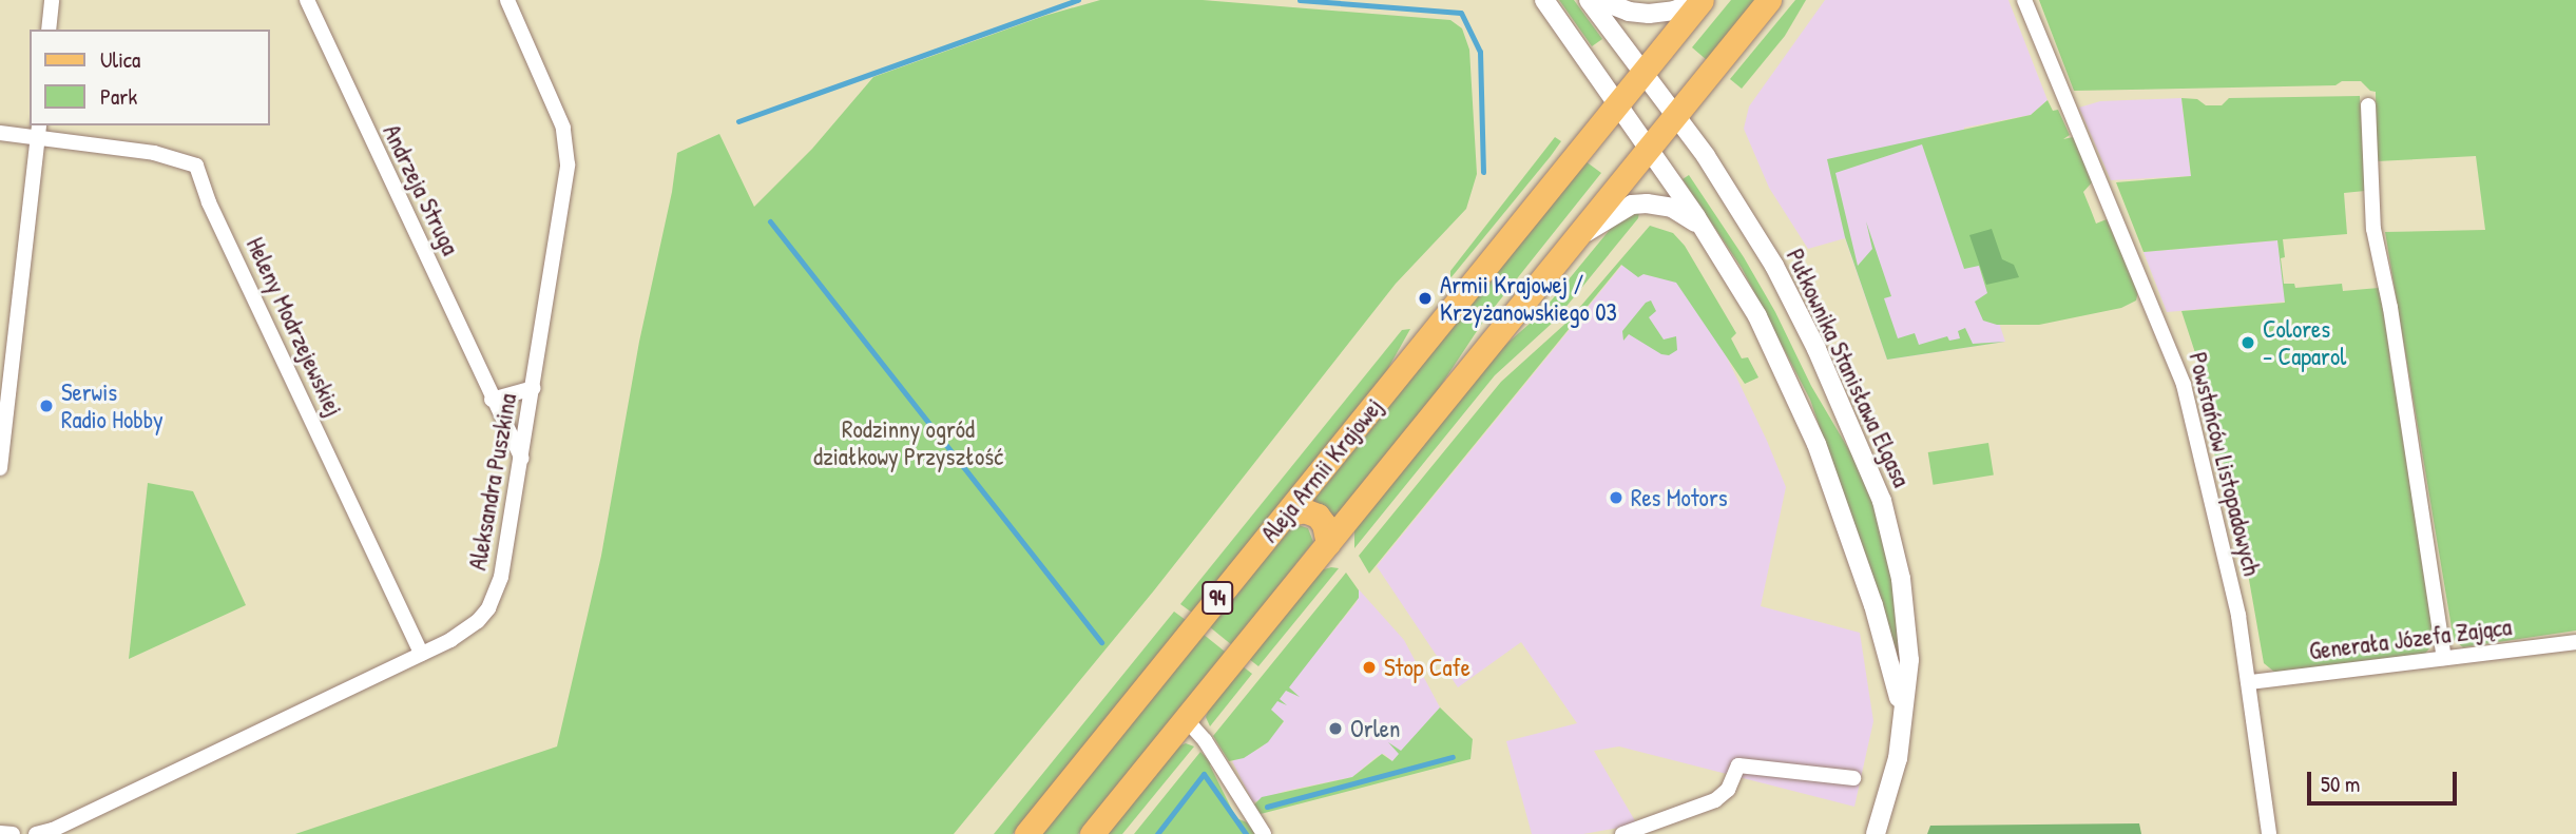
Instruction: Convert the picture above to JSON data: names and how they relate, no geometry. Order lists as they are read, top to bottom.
{
  "streets": {
    "main road": ["Aleja Armii Krajowej", "94"],
    "street": [
      "Andrzeja Struga",
      "Heleny Modrzejewskiej",
      "Pułkownika Stanisława Elgasa",
      "Powstańców Listopadowych",
      "Aleksandra Puszkina",
      "Generała Józefa Zająca"
    ]
  },
  "crossings": [
    ["Andrzeja Struga", "Aleksandra Puszkina"],
    ["Heleny Modrzejewskiej", "Aleksandra Puszkina"],
    ["Pułkownika Stanisława Elgasa", "94"],
    ["Powstańców Listopadowych", "Generała Józefa Zająca"]
  ],
  "parks": ["Rodzinny ogród działkowy Przyszłość"],
  "places": [
    "Armii Krajowej / Krzyżanowskiego 03",
    "Colores - Caparol",
    "Serwis Radio Hobby",
    "Res Motors",
    "Stop Cafe",
    "Orlen"
  ],
  "legend": ["Ulica", "Park"],
  "scale_bar": "50 m"
}
